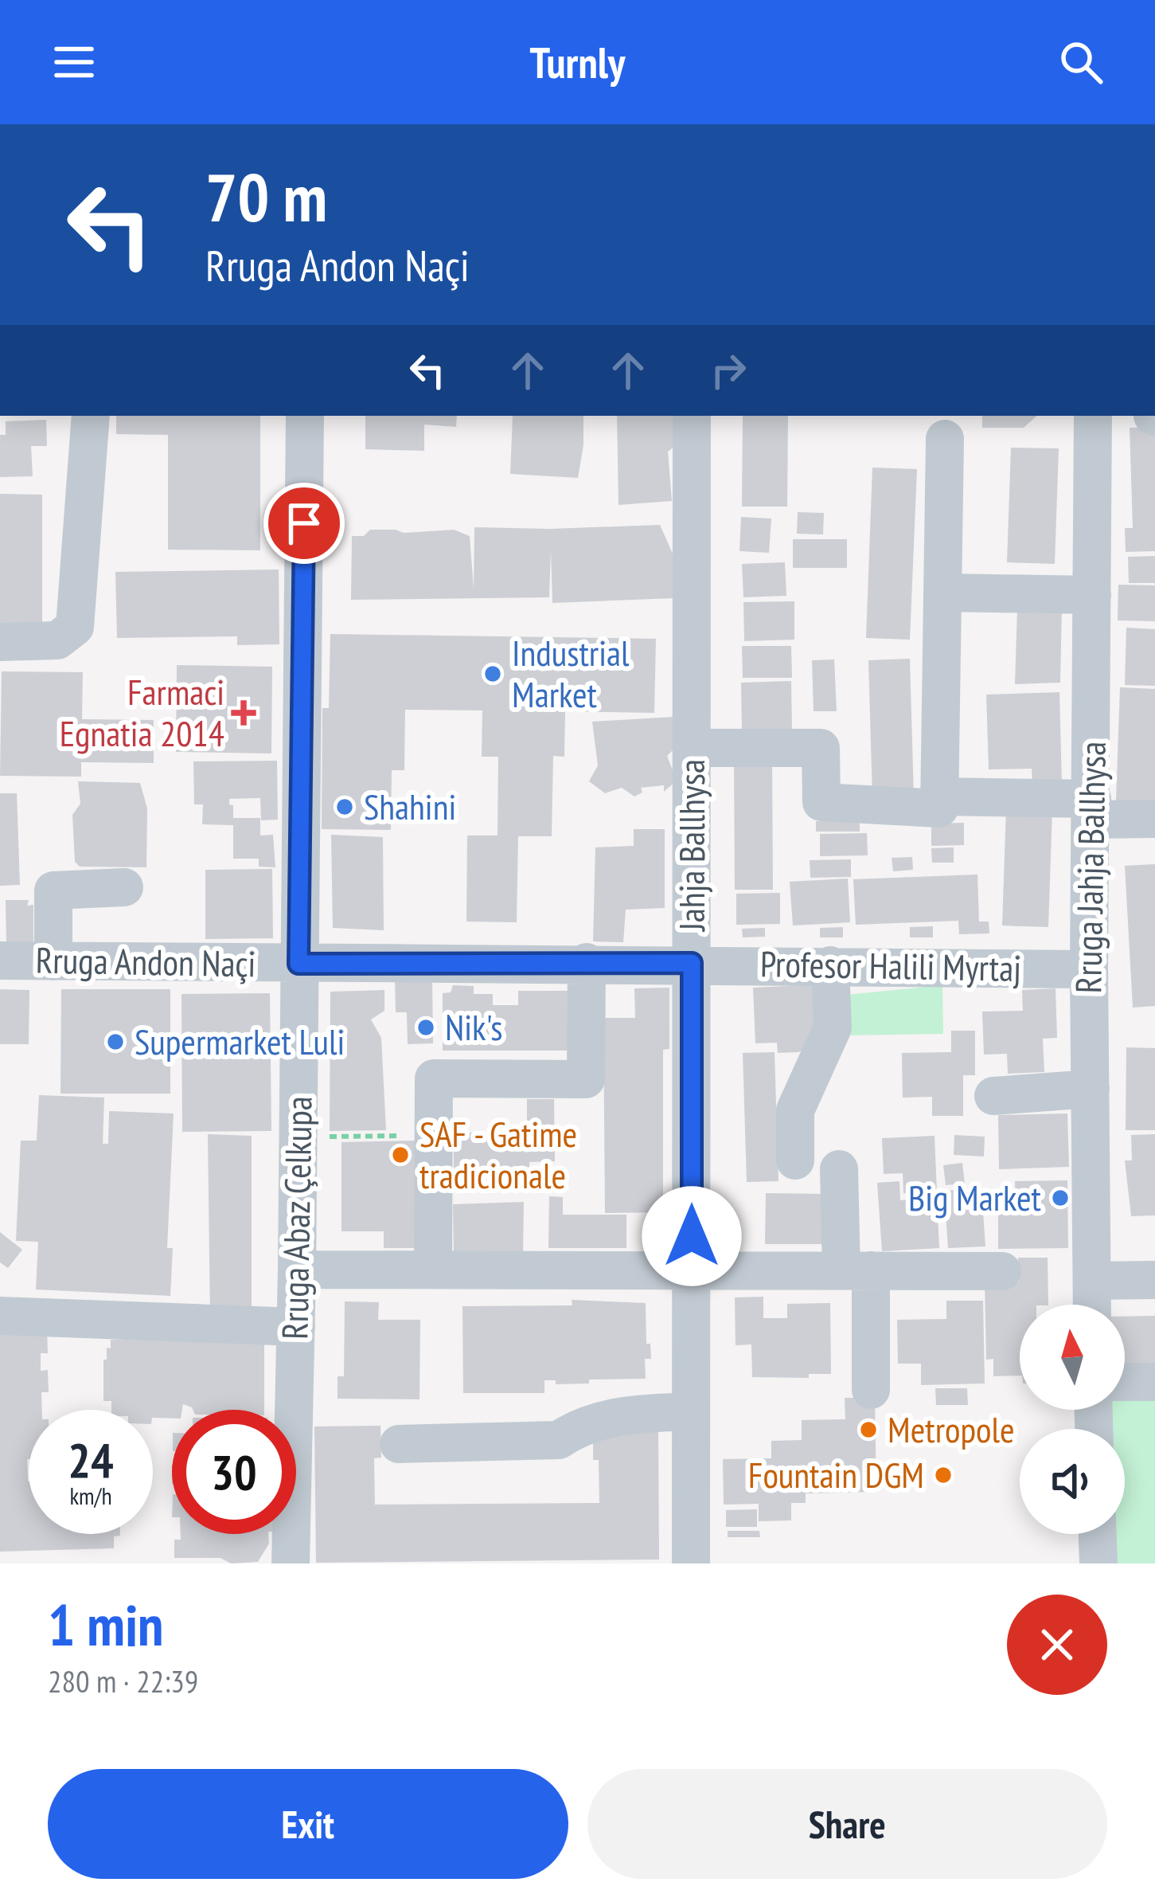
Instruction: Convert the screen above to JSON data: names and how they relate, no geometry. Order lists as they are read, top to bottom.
{
  "streets": {
    "street": [
      "Jahja Ballhysa",
      "Rruga Jahja Ballhysa",
      "Rruga Andon Naçi",
      "Profesor Halili Myrtaj",
      "Rruga Abaz Çelkupa"
    ]
  },
  "crossings": [
    ["Jahja Ballhysa", "Rruga Andon Naçi"],
    ["Jahja Ballhysa", "Profesor Halili Myrtaj"],
    ["Rruga Jahja Ballhysa", "Profesor Halili Myrtaj"],
    ["Rruga Andon Naçi", "Profesor Halili Myrtaj"],
    ["Rruga Andon Naçi", "Rruga Abaz Çelkupa"]
  ],
  "places": {
    "other": [
      "Industrial Market",
      "Shahini",
      "Nik's",
      "Supermarket Luli",
      "SAF - Gatime tradicionale",
      "Big Market",
      "Metropole",
      "Fountain DGM"
    ],
    "health": ["Farmaci Egnatia 2014"]
  },
  "north": "top",
  "page": {
    "header": "Turnly",
    "turn": ["70 m", "Rruga Andon Naçi"],
    "speed": "24 km/h",
    "limit": "30",
    "heading": ["1 min", "280 m · 22:39"],
    "buttons": ["Exit", "Share"]
  }
}
